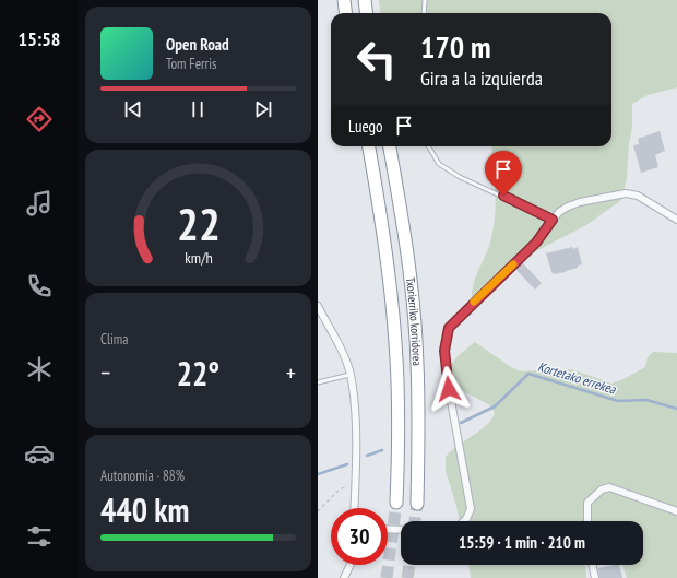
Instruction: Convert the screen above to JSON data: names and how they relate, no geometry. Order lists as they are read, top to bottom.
{
  "streets": {
    "highway": ["Txorierriko korridorea"]
  },
  "water": ["Kortetako errekea"],
  "page": {
    "tabs": "15:58",
    "turn": ["170 m", "Gira a la izquierda"],
    "song": ["Open Road", "Tom Ferris"],
    "then": "Luego",
    "tile": [
      "Clima",
      ["Autonomía · 88%", "440 km"]
    ],
    "heat": ["−", "22°", "+"],
    "limit": "30",
    "trip": "15:59 · 1 min · 210 m",
    "gauge": ["22", "km/h"]
  }
}
